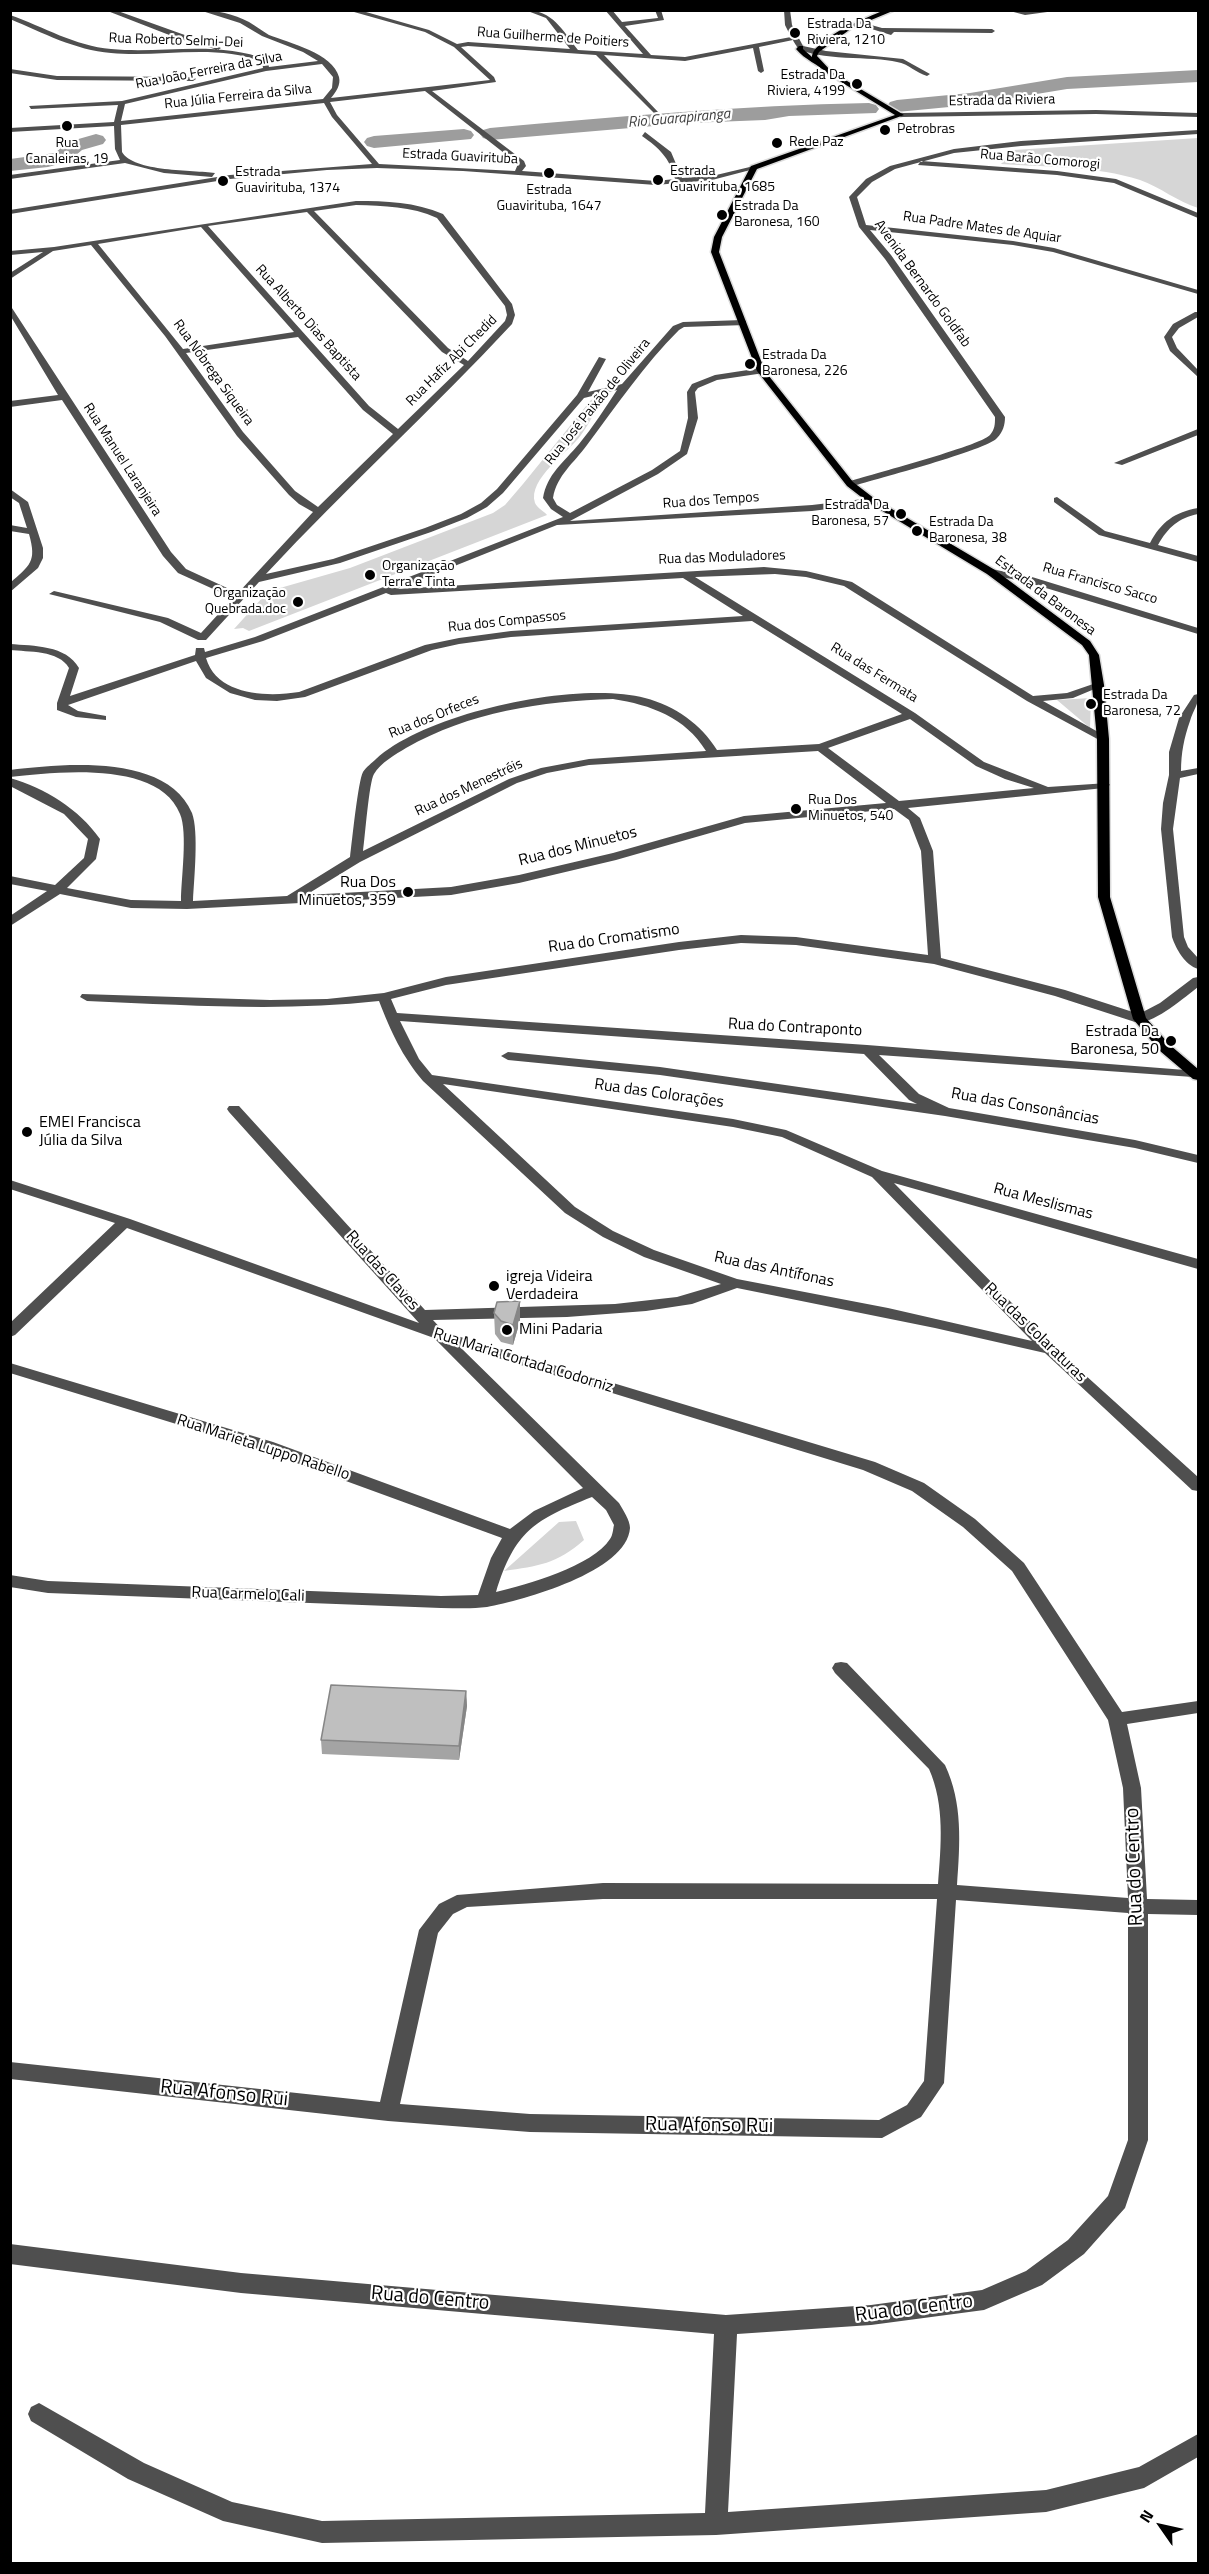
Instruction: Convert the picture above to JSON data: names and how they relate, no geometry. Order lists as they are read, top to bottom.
{
  "streets": {
    "main road": ["Estrada Guavirituba", "Estrada da Baronesa"],
    "street": [
      "Rua Guilherme de Poitiers",
      "Rua Roberto Selmi-Dei",
      "Rua João Ferreira da Silva",
      "Rua Júlia Ferreira da Silva",
      "Estrada da Riviera",
      "Rua Barão Comorogi",
      "Rua Padre Mates de Aquiar",
      "Avenida Bernardo Goldfab",
      "Rua Alberto Dias Baptista",
      "Rua Hafiz Abi Chedid",
      "Rua Nóbrega Siqueira",
      "Rua José Paixão de Oliveira",
      "Rua Manuel Laranjeira",
      "Rua dos Tempos",
      "Rua das Moduladores",
      "Rua Francisco Sacco",
      "Rua dos Compassos",
      "Rua das Fermata",
      "Rua dos Orfeces",
      "Rua dos Menestréis",
      "Rua dos Minuetos",
      "Rua do Cromatismo",
      "Rua do Contraponto",
      "Rua das Colorações",
      "Rua das Consonâncias",
      "Rua Meslismas",
      "Rua das Antífonas",
      "Rua das Claves",
      "Rua das Colaraturas",
      "Rua Maria Cortada Codorniz",
      "Rua Marieta Luppo Rabello",
      "Rua Carmelo Cali",
      "Rua do Centro",
      "Rua Afonso Rui"
    ]
  },
  "crossings": [
    ["Rua Guilherme de Poitiers", "Rua Júlia Ferreira da Silva"],
    ["Rua Roberto Selmi-Dei", "Rua João Ferreira da Silva"],
    ["Rua João Ferreira da Silva", "Rua Júlia Ferreira da Silva"],
    ["Estrada da Riviera", "Estrada Guavirituba"],
    ["Estrada Guavirituba", "Estrada da Baronesa"],
    ["Rua Barão Comorogi", "Avenida Bernardo Goldfab"],
    ["Rua Padre Mates de Aquiar", "Avenida Bernardo Goldfab"],
    ["Avenida Bernardo Goldfab", "Estrada da Baronesa"],
    ["Rua Alberto Dias Baptista", "Rua Hafiz Abi Chedid"],
    ["Rua Hafiz Abi Chedid", "Rua Nóbrega Siqueira"],
    ["Rua Hafiz Abi Chedid", "Rua Manuel Laranjeira"],
    ["Rua José Paixão de Oliveira", "Estrada da Baronesa"],
    ["Rua dos Tempos", "Estrada da Baronesa"],
    ["Rua das Moduladores", "Estrada da Baronesa"],
    ["Rua das Moduladores", "Rua das Fermata"],
    ["Rua Francisco Sacco", "Estrada da Baronesa"],
    ["Estrada da Baronesa", "Rua dos Minuetos"],
    ["Estrada da Baronesa", "Rua do Cromatismo"],
    ["Estrada da Baronesa", "Rua do Contraponto"],
    ["Rua dos Compassos", "Rua das Fermata"],
    ["Rua das Fermata", "Rua dos Menestréis"],
    ["Rua das Fermata", "Rua dos Minuetos"],
    ["Rua dos Orfeces", "Rua dos Menestréis"],
    ["Rua dos Menestréis", "Rua dos Minuetos"],
    ["Rua do Cromatismo", "Rua das Antífonas"],
    ["Rua do Contraponto", "Rua das Consonâncias"],
    ["Rua do Contraponto", "Rua das Antífonas"],
    ["Rua das Colorações", "Rua Meslismas"],
    ["Rua das Colorações", "Rua das Antífonas"],
    ["Rua das Colorações", "Rua das Colaraturas"],
    ["Rua Meslismas", "Rua das Colaraturas"],
    ["Rua das Antífonas", "Rua das Colaraturas"],
    ["Rua das Claves", "Rua Maria Cortada Codorniz"],
    ["Rua das Claves", "Rua Carmelo Cali"],
    ["Rua Maria Cortada Codorniz", "Rua do Centro"]
  ],
  "water": ["Rio Guarapiranga"],
  "places": [
    "Estrada Da Riviera, 1210",
    "Estrada Da Riviera, 4199",
    "Rua Canaleiras, 19",
    "Petrobras",
    "Rede Paz",
    "Estrada Guavirituba, 1647",
    "Estrada Guavirituba, 1685",
    "Estrada Guavirituba, 1374",
    "Estrada Da Baronesa, 160",
    "Estrada Da Baronesa, 226",
    "Estrada Da Baronesa, 57",
    "Estrada Da Baronesa, 38",
    "Organização Terra e Tinta",
    "Organização Quebrada.doc",
    "Estrada Da Baronesa, 72",
    "Rua Dos Minuetos, 540",
    "Rua Dos Minuetos, 359",
    "Estrada Da Baronesa, 50",
    "EMEI Francisca Júlia da Silva",
    "igreja Videira Verdadeira",
    "Mini Padaria"
  ],
  "north": "top left"
}
